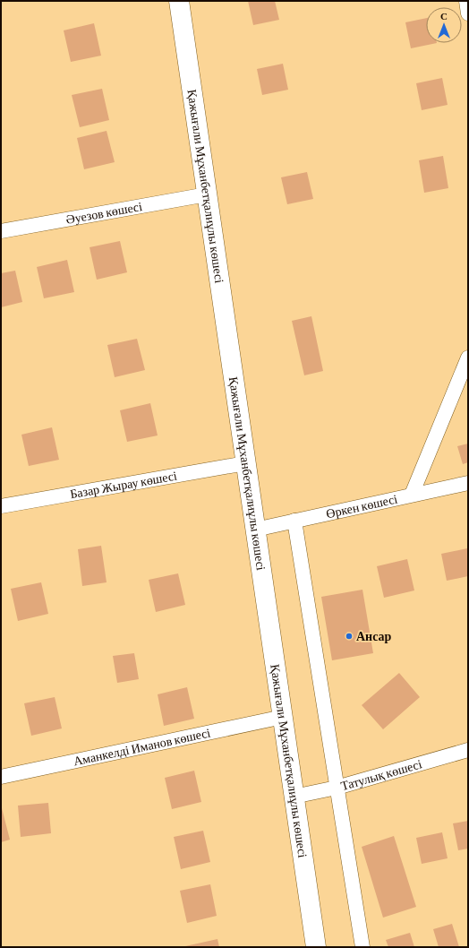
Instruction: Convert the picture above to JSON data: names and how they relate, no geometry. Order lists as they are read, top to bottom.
{
  "streets": {
    "street": [
      "Қажығали Мұханбетқалиұлы көшесі",
      "Әуезов көшесі",
      "Базар Жырау көшесі",
      "Өркен көшесі",
      "Аманкелді Иманов көшесі",
      "Татулық көшесі"
    ]
  },
  "crossings": [
    ["Қажығали Мұханбетқалиұлы көшесі", "Әуезов көшесі"],
    ["Қажығали Мұханбетқалиұлы көшесі", "Базар Жырау көшесі"],
    ["Қажығали Мұханбетқалиұлы көшесі", "Өркен көшесі"],
    ["Қажығали Мұханбетқалиұлы көшесі", "Аманкелді Иманов көшесі"],
    ["Қажығали Мұханбетқалиұлы көшесі", "Татулық көшесі"]
  ],
  "places": ["Ансар"],
  "north": "top"
}
